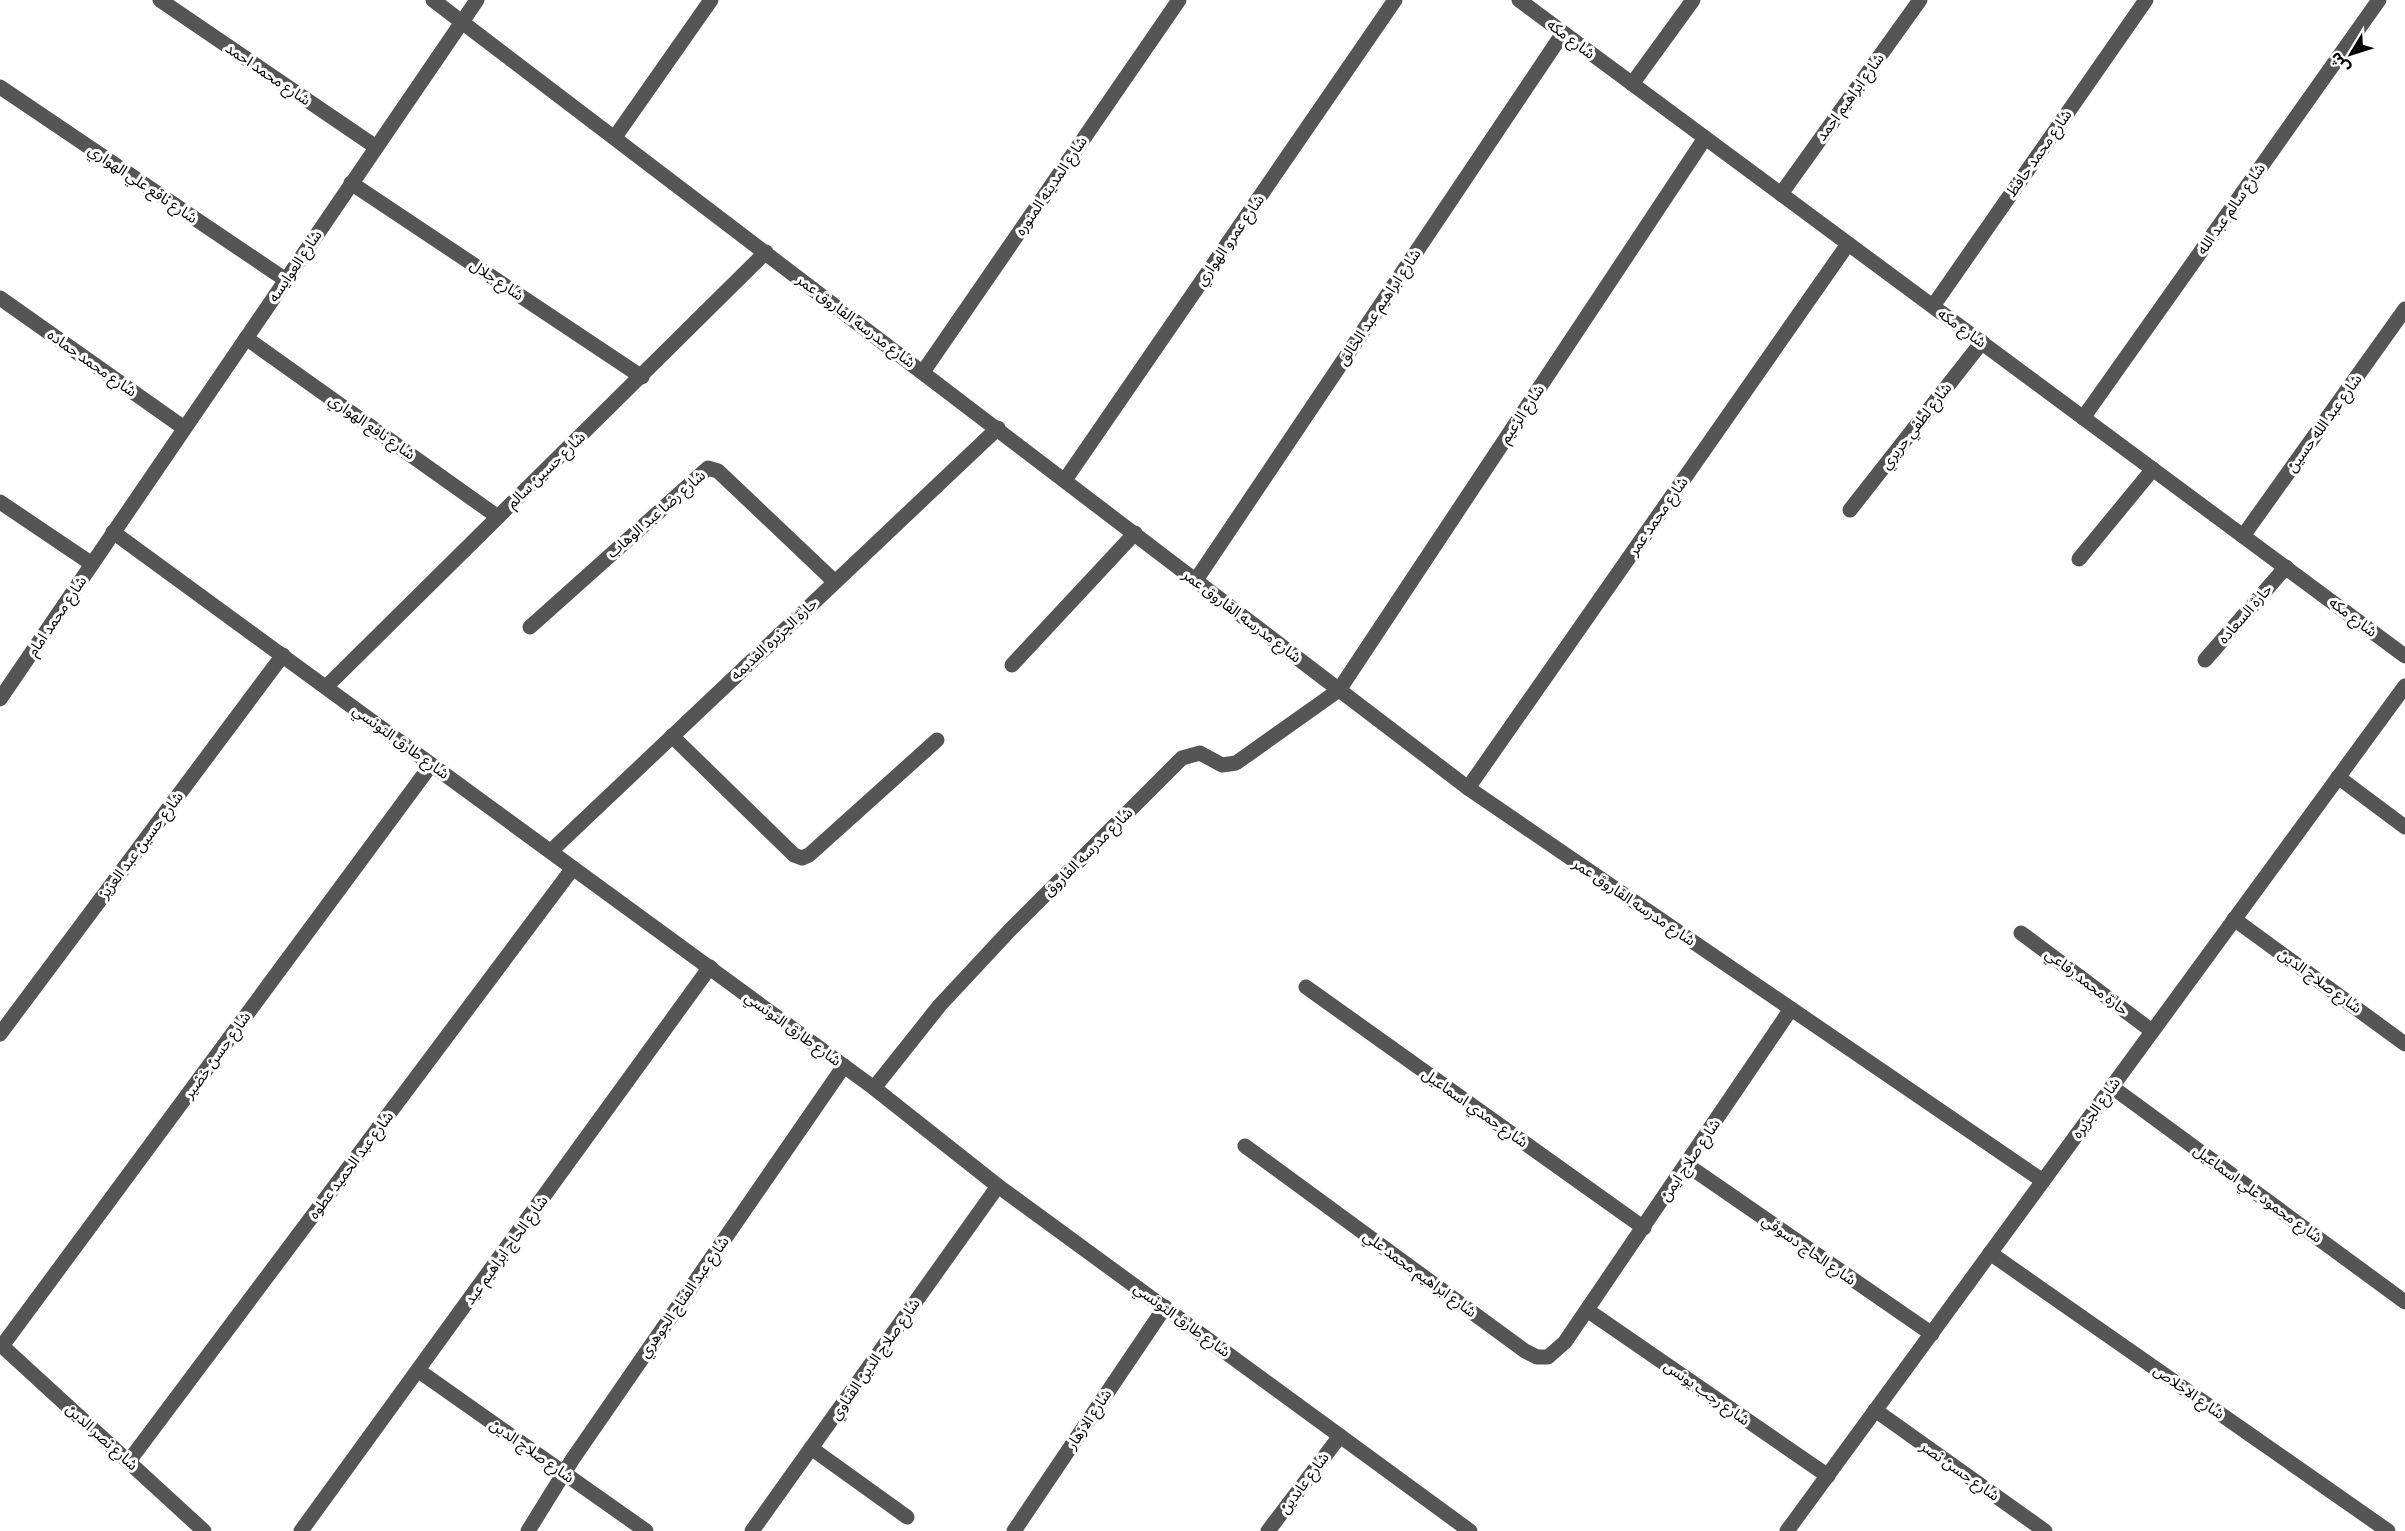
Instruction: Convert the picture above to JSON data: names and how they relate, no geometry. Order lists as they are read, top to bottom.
{
  "streets": {
    "street": [
      "شارع مكه",
      "شارع محمد احمد",
      "شارع ابراهيم احمد",
      "شارع محمد حافظ",
      "شارع نافع علي الهواري",
      "شارع المدينه المنوره",
      "شارع سالم عبد الله",
      "شارع عمرو الهواري",
      "شارع العوايسه",
      "شارع جلال",
      "شارع ابراهيم عبد الخالق",
      "شارع مدرسه الفاروق عمر",
      "شارع محمد حماده",
      "شارع الزعيم",
      "شارع عبد الله حسين",
      "شارع لطفي حريري",
      "شارع نافع الهواري",
      "شارع حسين سالم",
      "شارع رضا عبد الوهاب",
      "شارع محمد عمر",
      "حارة السعاده",
      "شارع محمد امام",
      "حارة الجزيره القديمه",
      "شارع طارق التونسي",
      "شارع حسين عبد العزيز",
      "شارع مدرسه الفاروق",
      "شارع صلاح الدين",
      "حارة محمد رفاعي",
      "شارع حسن خضير",
      "شارع حمدي اسماعيل",
      "شارع الجزيره",
      "شارع صلاح ايمن",
      "شارع عبد الحميد عطوه",
      "شارع محمود علي اسماعيل",
      "شارع الحاج ابراهيم عيد",
      "شارع الحاج دسوقي",
      "شارع ابراهيم محمد علي",
      "شارع عبد الفتاح الجوهري",
      "شارع صلاح الدين القناوي",
      "شارع الاخلاص",
      "شارع رجب يونس",
      "شارع الازهار",
      "شارع نصر الدين",
      "شارع حسن نصر",
      "شارع عابدين"
    ]
  },
  "crossings": [
    ["شارع مكه", "شارع ابراهيم احمد"],
    ["شارع مكه", "شارع محمد حافظ"],
    ["شارع مكه", "شارع سالم عبد الله"],
    ["شارع مكه", "شارع ابراهيم عبد الخالق"],
    ["شارع مكه", "شارع الزعيم"],
    ["شارع مكه", "شارع عبد الله حسين"],
    ["شارع مكه", "شارع لطفي حريري"],
    ["شارع مكه", "شارع محمد عمر"],
    ["شارع مكه", "حارة السعاده"],
    ["شارع محمد احمد", "شارع العوايسه"],
    ["شارع نافع علي الهواري", "شارع العوايسه"],
    ["شارع المدينه المنوره", "شارع مدرسه الفاروق عمر"],
    ["شارع عمرو الهواري", "شارع مدرسه الفاروق عمر"],
    ["شارع العوايسه", "شارع جلال"],
    ["شارع العوايسه", "شارع مدرسه الفاروق عمر"],
    ["شارع العوايسه", "شارع محمد حماده"],
    ["شارع العوايسه", "شارع نافع الهواري"],
    ["شارع العوايسه", "شارع محمد امام"],
    ["شارع العوايسه", "شارع طارق التونسي"],
    ["شارع جلال", "شارع حسين سالم"],
    ["شارع ابراهيم عبد الخالق", "شارع مدرسه الفاروق عمر"],
    ["شارع مدرسه الفاروق عمر", "شارع الزعيم"],
    ["شارع مدرسه الفاروق عمر", "شارع حسين سالم"],
    ["شارع مدرسه الفاروق عمر", "شارع محمد عمر"],
    ["شارع مدرسه الفاروق عمر", "حارة الجزيره القديمه"],
    ["شارع مدرسه الفاروق عمر", "شارع مدرسه الفاروق"],
    ["شارع مدرسه الفاروق عمر", "شارع الجزيره"],
    ["شارع مدرسه الفاروق عمر", "شارع صلاح ايمن"],
    ["شارع الزعيم", "شارع مدرسه الفاروق"],
    ["شارع نافع الهواري", "شارع حسين سالم"],
    ["شارع حسين سالم", "شارع طارق التونسي"],
    ["شارع رضا عبد الوهاب", "حارة الجزيره القديمه"],
    ["شارع محمد امام", "شارع طارق التونسي"],
    ["حارة الجزيره القديمه", "شارع طارق التونسي"],
    ["شارع طارق التونسي", "شارع حسين عبد العزيز"],
    ["شارع طارق التونسي", "شارع مدرسه الفاروق"],
    ["شارع طارق التونسي", "شارع حسن خضير"],
    ["شارع طارق التونسي", "شارع عبد الحميد عطوه"],
    ["شارع طارق التونسي", "شارع الحاج ابراهيم عيد"],
    ["شارع طارق التونسي", "شارع عبد الفتاح الجوهري"],
    ["شارع طارق التونسي", "شارع صلاح الدين القناوي"],
    ["شارع طارق التونسي", "شارع الازهار"],
    ["شارع طارق التونسي", "شارع عابدين"],
    ["شارع صلاح الدين", "شارع الجزيره"],
    ["شارع صلاح الدين", "شارع الحاج ابراهيم عيد"],
    ["شارع صلاح الدين", "شارع عبد الفتاح الجوهري"],
    ["حارة محمد رفاعي", "شارع الجزيره"],
    ["شارع حسن خضير", "شارع نصر الدين"],
    ["شارع حمدي اسماعيل", "شارع صلاح ايمن"],
    ["شارع الجزيره", "شارع محمود علي اسماعيل"],
    ["شارع الجزيره", "شارع الحاج دسوقي"],
    ["شارع الجزيره", "شارع الاخلاص"],
    ["شارع الجزيره", "شارع رجب يونس"],
    ["شارع الجزيره", "شارع حسن نصر"],
    ["شارع صلاح ايمن", "شارع الحاج دسوقي"],
    ["شارع صلاح ايمن", "شارع ابراهيم محمد علي"],
    ["شارع صلاح ايمن", "شارع رجب يونس"],
    ["شارع عبد الحميد عطوه", "شارع نصر الدين"],
    ["شارع ابراهيم محمد علي", "شارع رجب يونس"]
  ],
  "north": "bottom left"
}
